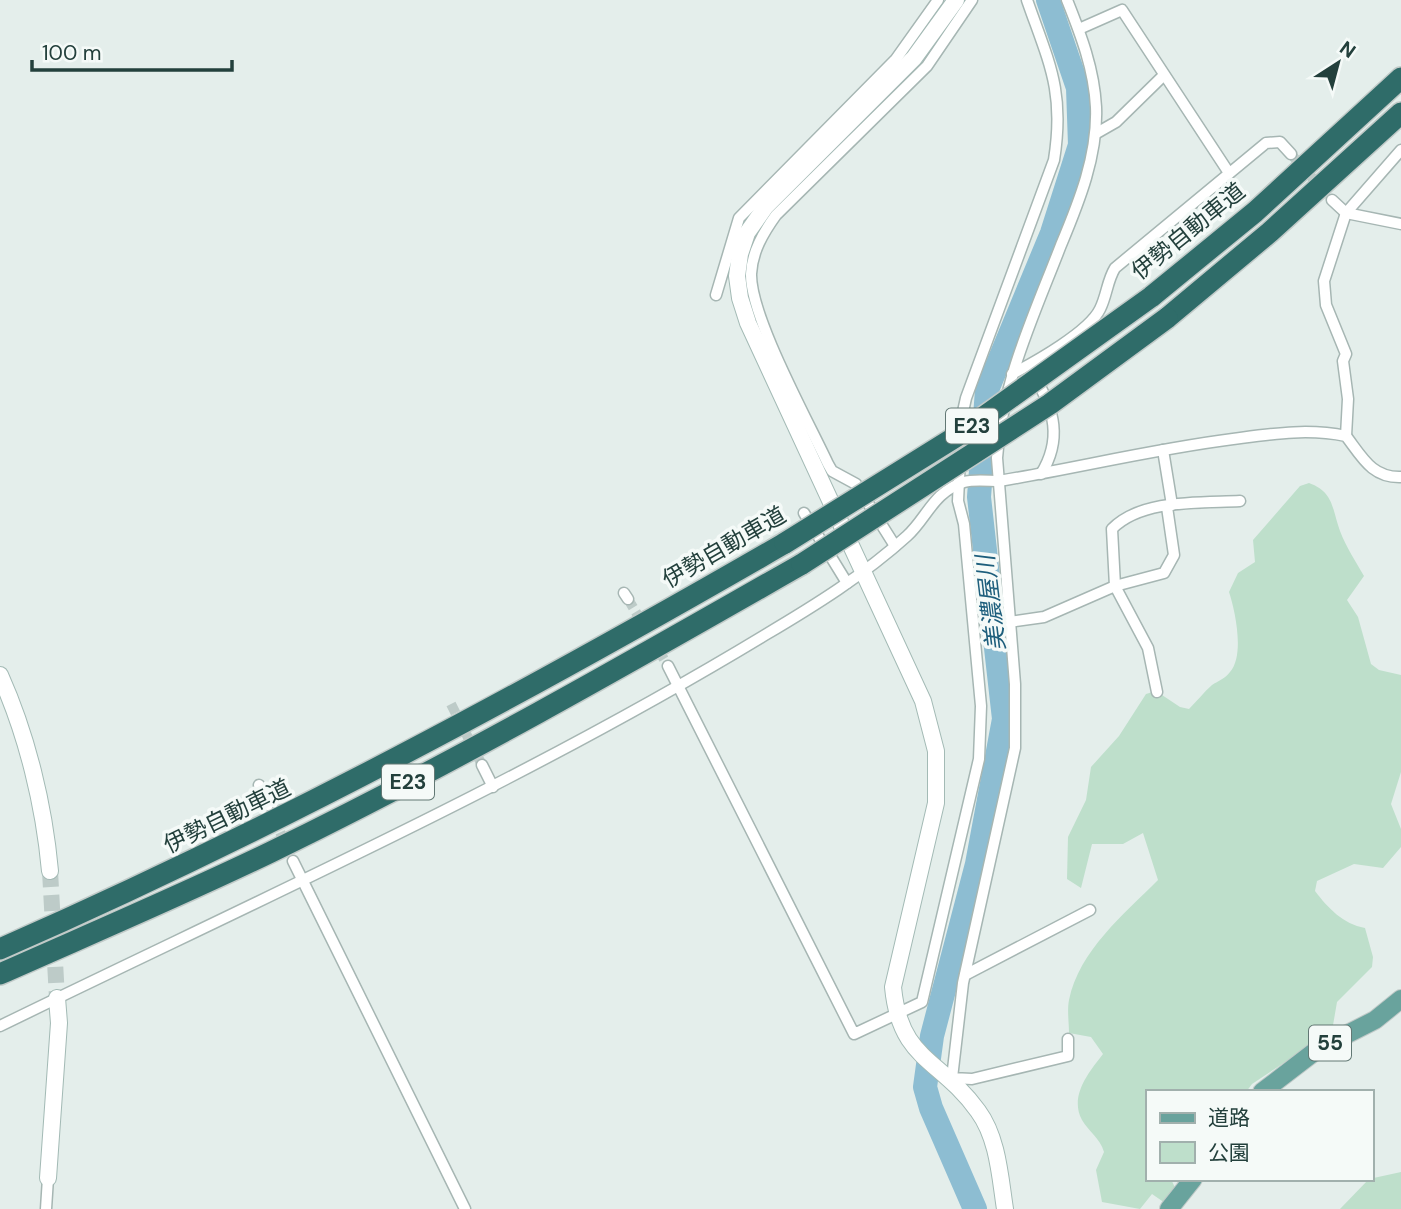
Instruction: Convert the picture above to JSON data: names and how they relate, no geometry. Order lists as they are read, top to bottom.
{
  "streets": {
    "highway": ["伊勢自動車道", "E23"],
    "main road": ["55"]
  },
  "water": ["美濃屋川"],
  "legend": ["道路", "公園"],
  "scale_bar": "100 m",
  "north": "top right"
}
